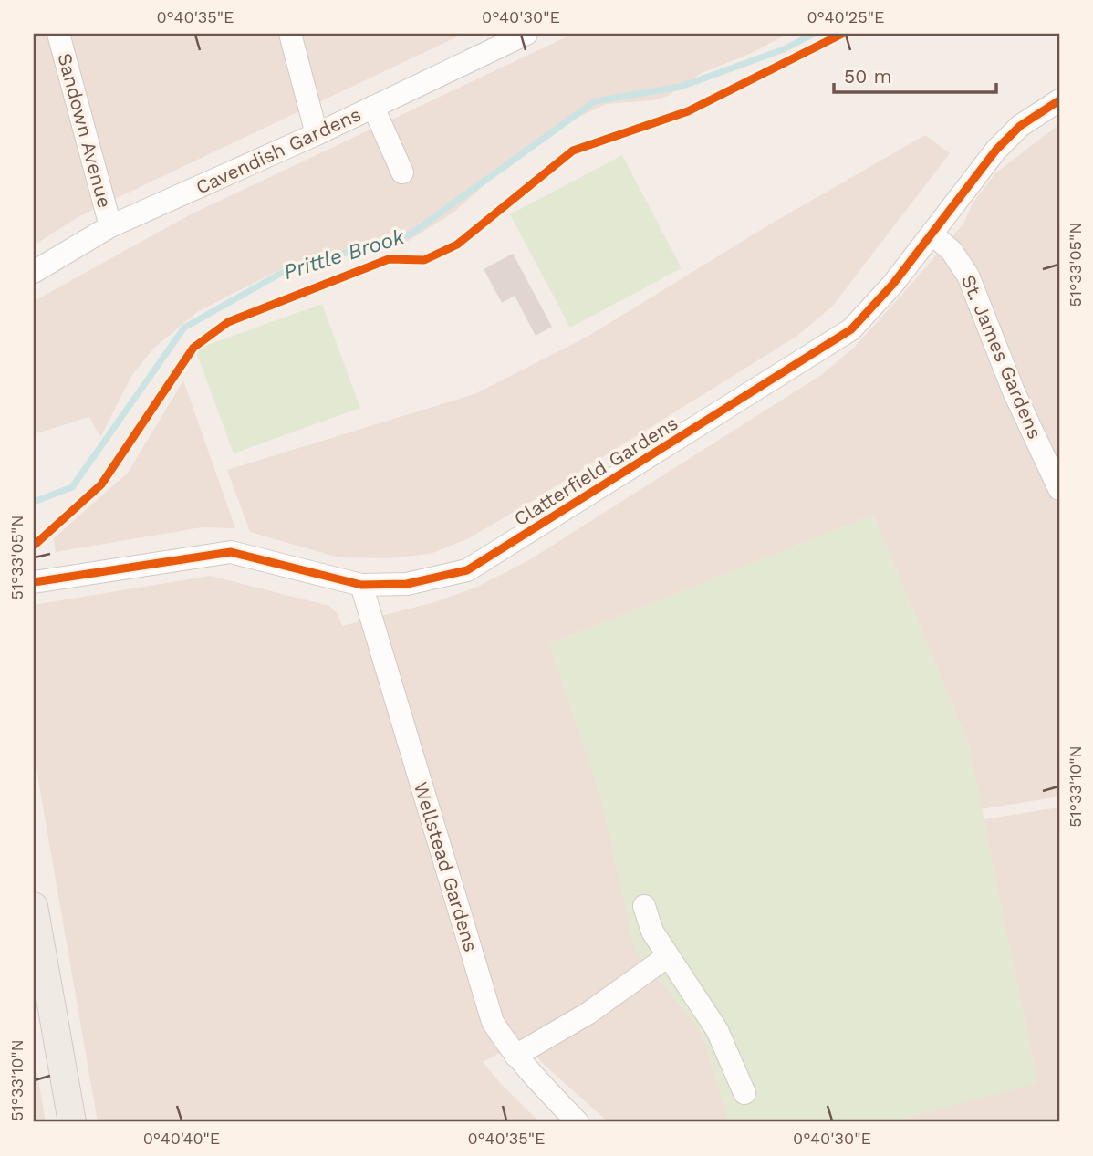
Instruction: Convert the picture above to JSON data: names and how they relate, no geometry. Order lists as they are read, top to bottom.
{
  "streets": {
    "street": [
      "Sandown Avenue",
      "Cavendish Gardens",
      "St. James Gardens",
      "Clatterfield Gardens",
      "Wellstead Gardens"
    ]
  },
  "crossings": [
    ["Sandown Avenue", "Cavendish Gardens"],
    ["St. James Gardens", "Clatterfield Gardens"],
    ["Clatterfield Gardens", "Wellstead Gardens"]
  ],
  "water": ["Prittle Brook"],
  "scale_bar": "50 m",
  "coordinates": [
    "0°40'35\"E",
    "0°40'30\"E",
    "0°40'25\"E",
    "51°33'05\"N",
    "51°33'10\"N",
    "0°40'40\"E"
  ]
}
